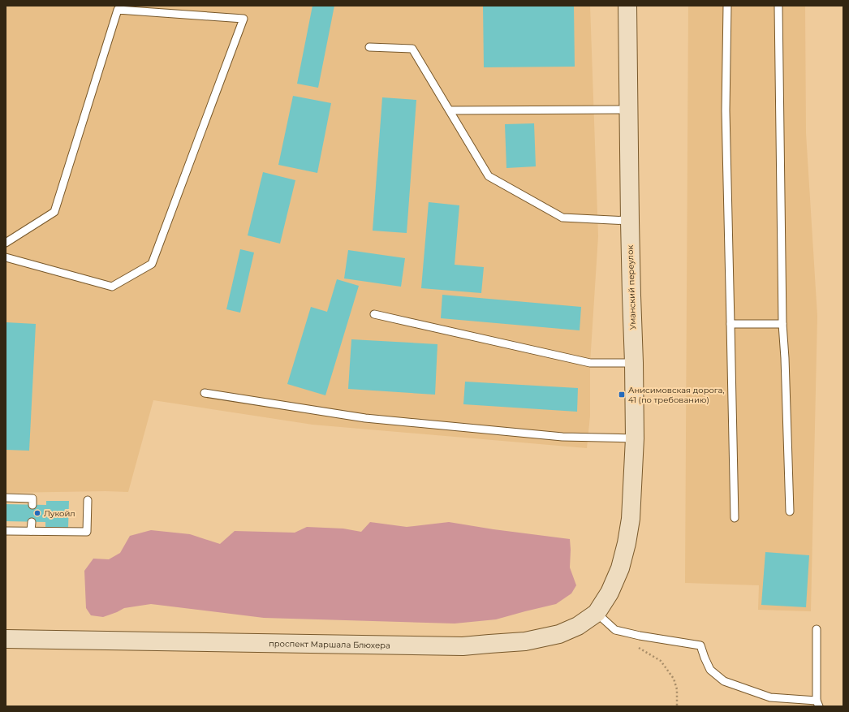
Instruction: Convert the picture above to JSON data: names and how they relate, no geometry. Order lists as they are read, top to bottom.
{
  "streets": {
    "street": ["Уманский переулок", "проспект Маршала Блюхера"]
  },
  "crossings": [
    ["Уманский переулок", "проспект Маршала Блюхера"]
  ],
  "places": {
    "transit": ["Анисимовская дорога, 41 (по требованию)"],
    "other": ["Лукойл"]
  }
}
